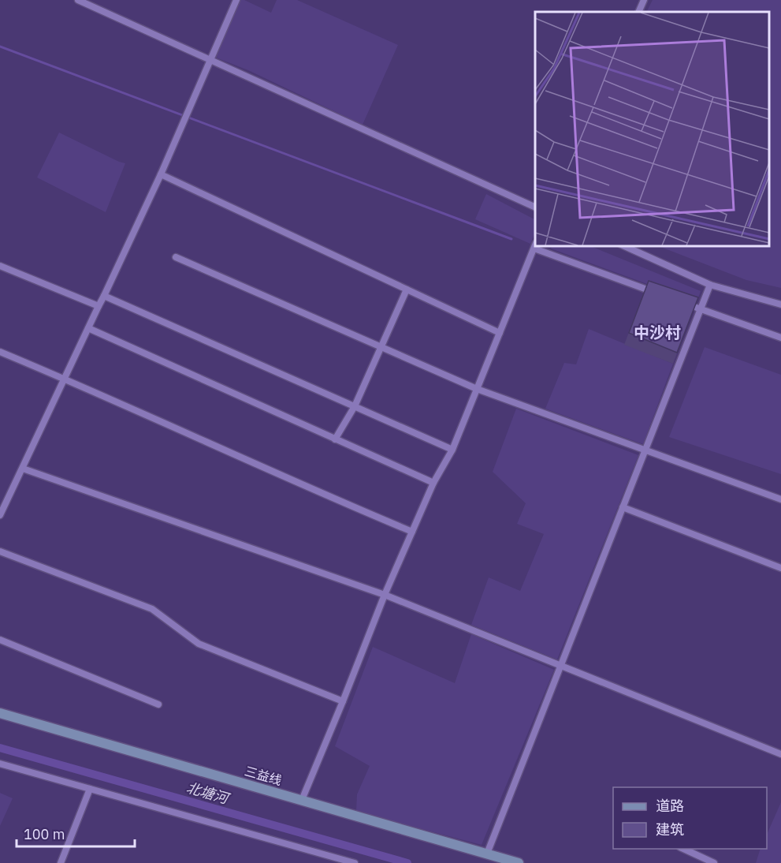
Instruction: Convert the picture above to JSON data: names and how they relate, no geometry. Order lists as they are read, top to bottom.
{
  "streets": {
    "main road": ["三益线"]
  },
  "districts": ["中沙村"],
  "water": ["北塘河"],
  "legend": ["道路", "建筑"],
  "scale_bar": "100 m"
}
